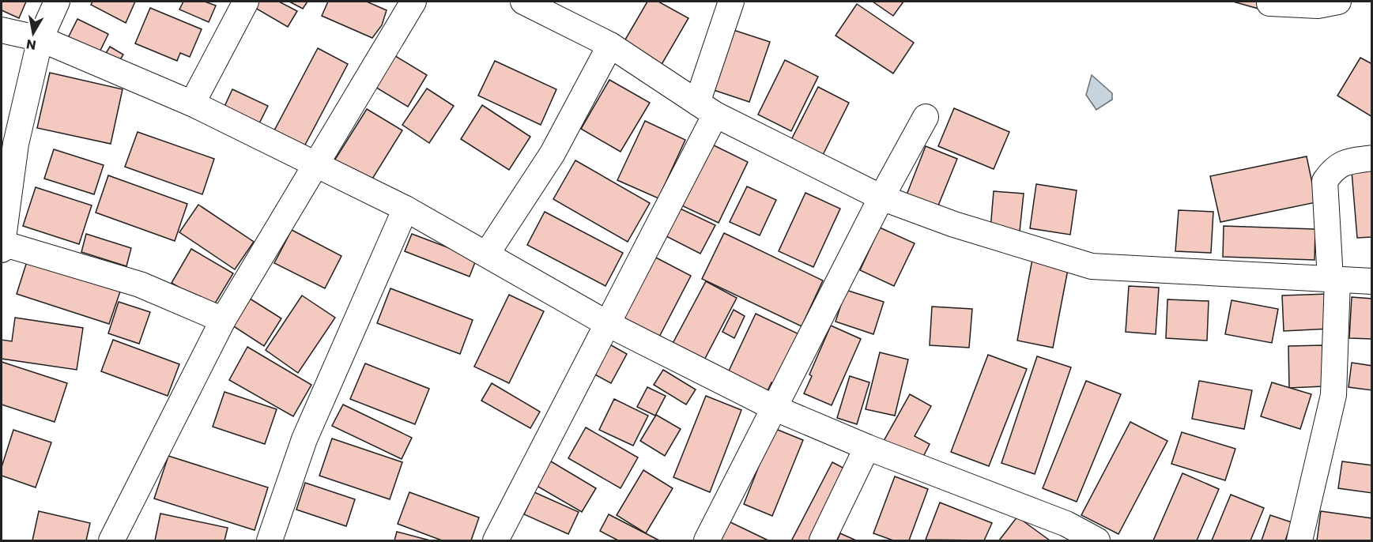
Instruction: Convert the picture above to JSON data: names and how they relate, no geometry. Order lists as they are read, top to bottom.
{
  "north": "bottom"
}
